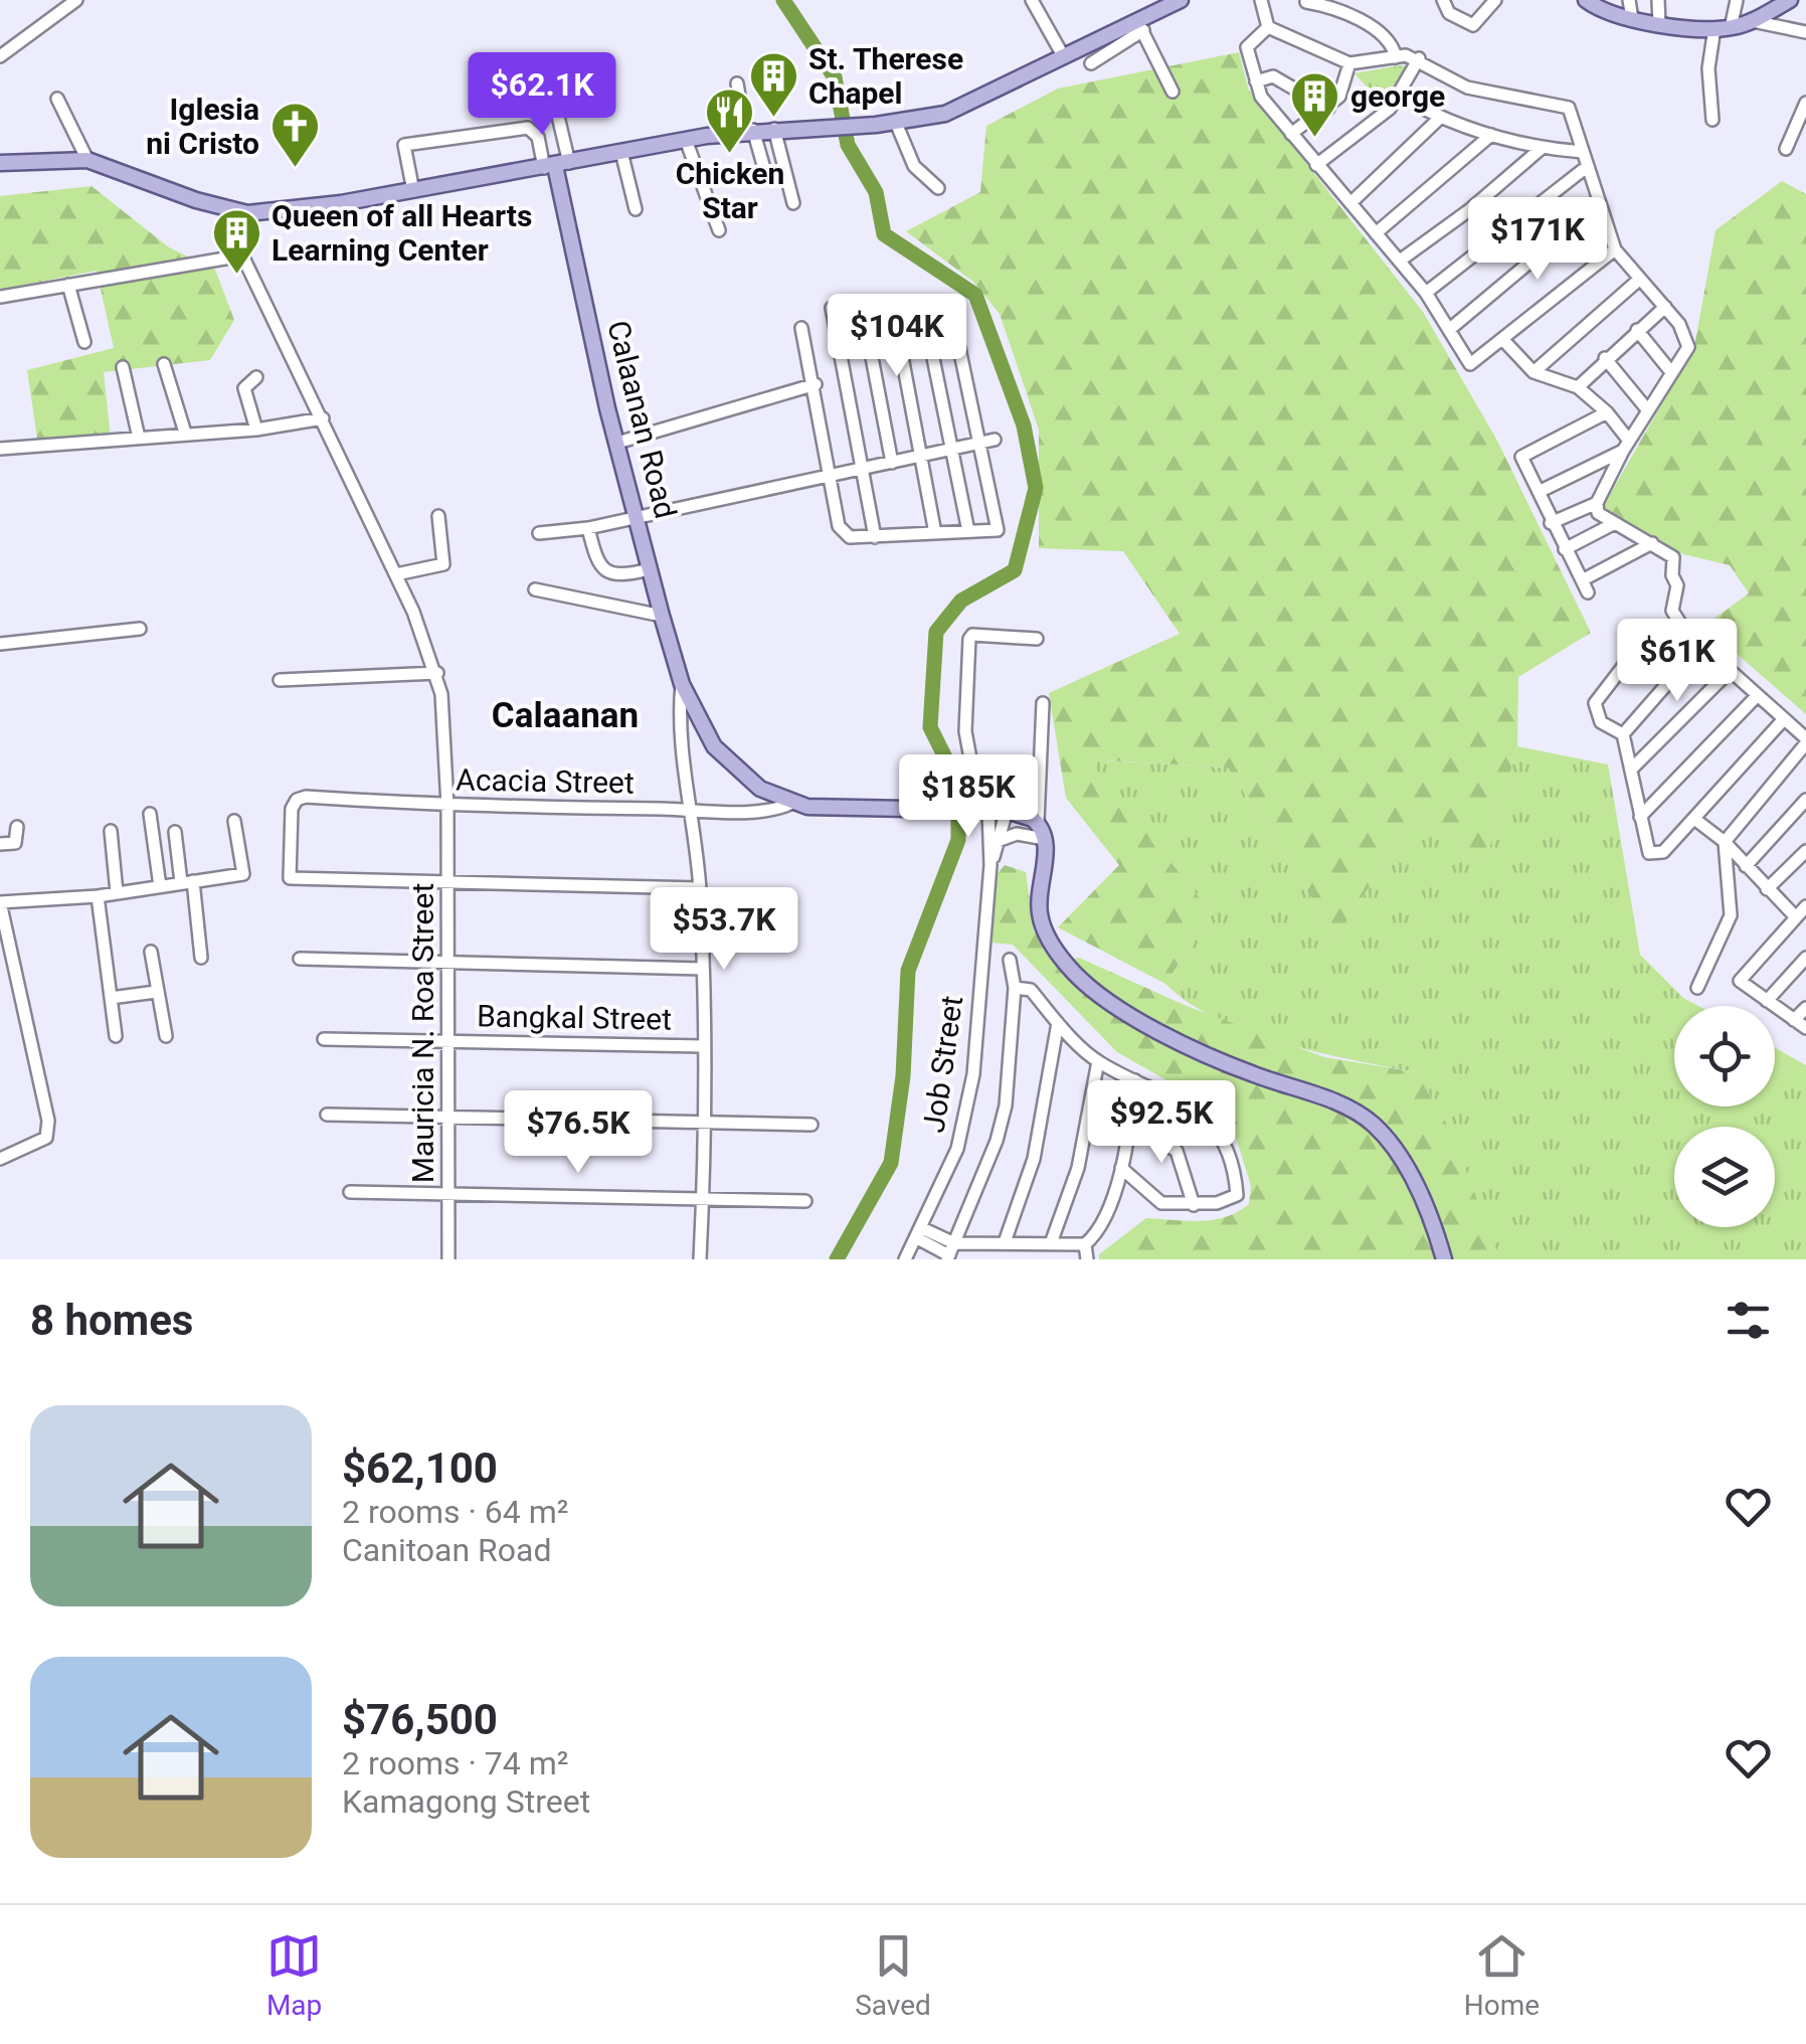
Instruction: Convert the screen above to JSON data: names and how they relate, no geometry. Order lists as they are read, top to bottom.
{
  "streets": {
    "main road": ["Calaanan Road"],
    "street": [
      "Acacia Street",
      "Bangkal Street",
      "Mauricia N. Roa Street",
      "Job Street"
    ]
  },
  "crossings": [
    ["Calaanan Road", "Acacia Street"],
    ["Calaanan Road", "Job Street"],
    ["Acacia Street", "Mauricia N. Roa Street"],
    ["Bangkal Street", "Mauricia N. Roa Street"]
  ],
  "districts": ["Calaanan"],
  "places": {
    "building": ["St. Therese Chapel", "george", "Queen of all Hearts Learning Center"],
    "restaurant": ["Chicken Star"],
    "church": ["Iglesia ni Cristo"]
  },
  "page": {
    "price": [
      "$62.1K",
      "$171K",
      "$104K",
      "$61K",
      "$185K",
      "$53.7K",
      "$92.5K",
      "$76.5K"
    ],
    "heading": "8 homes",
    "list": [
      {
        "name": "$62,100",
        "note": "2 rooms · 64 m² · Canitoan Road"
      },
      {
        "name": "$76,500",
        "note": "2 rooms · 74 m² · Kamagong Street"
      }
    ],
    "tabs": ["Map", "Saved", "Home"]
  }
}
